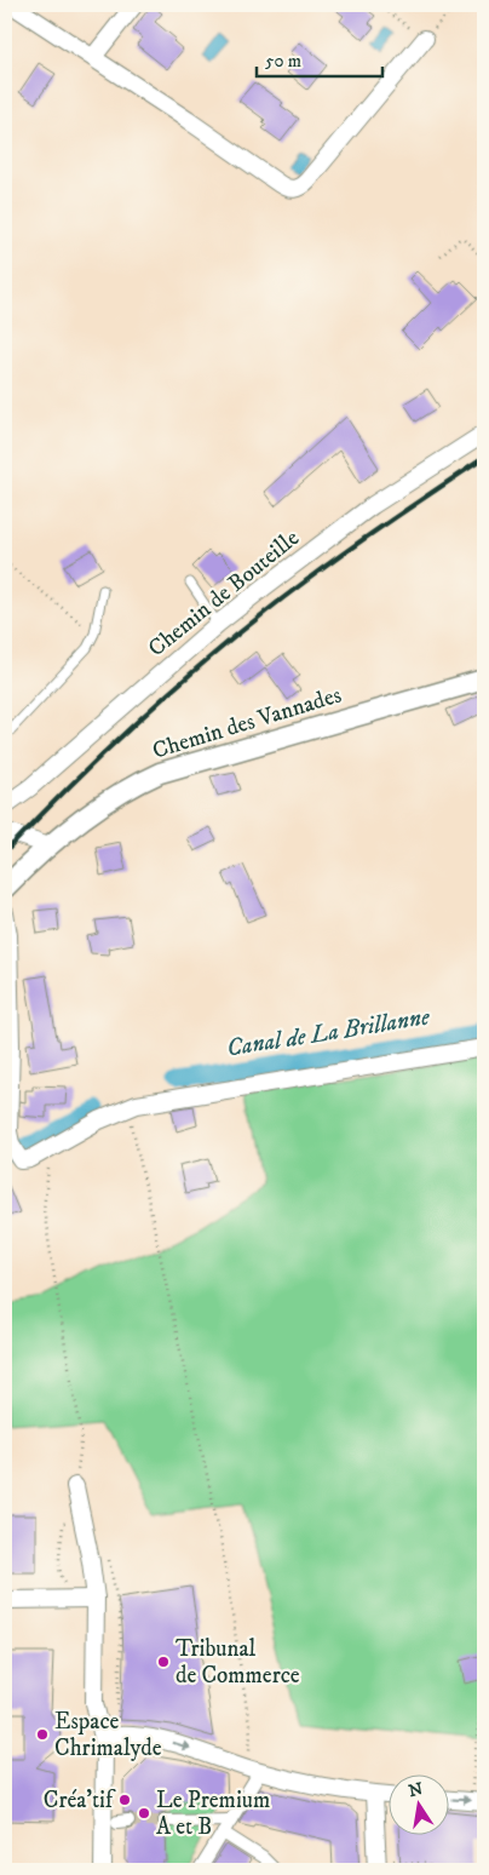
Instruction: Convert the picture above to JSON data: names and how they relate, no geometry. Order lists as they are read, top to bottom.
{
  "streets": {
    "street": ["Chemin de Bouteille", "Chemin des Vannades"]
  },
  "water": ["Canal de La Brillanne"],
  "places": [
    "Tribunal de Commerce",
    "Espace Chrimalyde",
    "Créa'tif",
    "Le Premium A et B"
  ],
  "scale_bar": "50 m",
  "north": "top"
}
